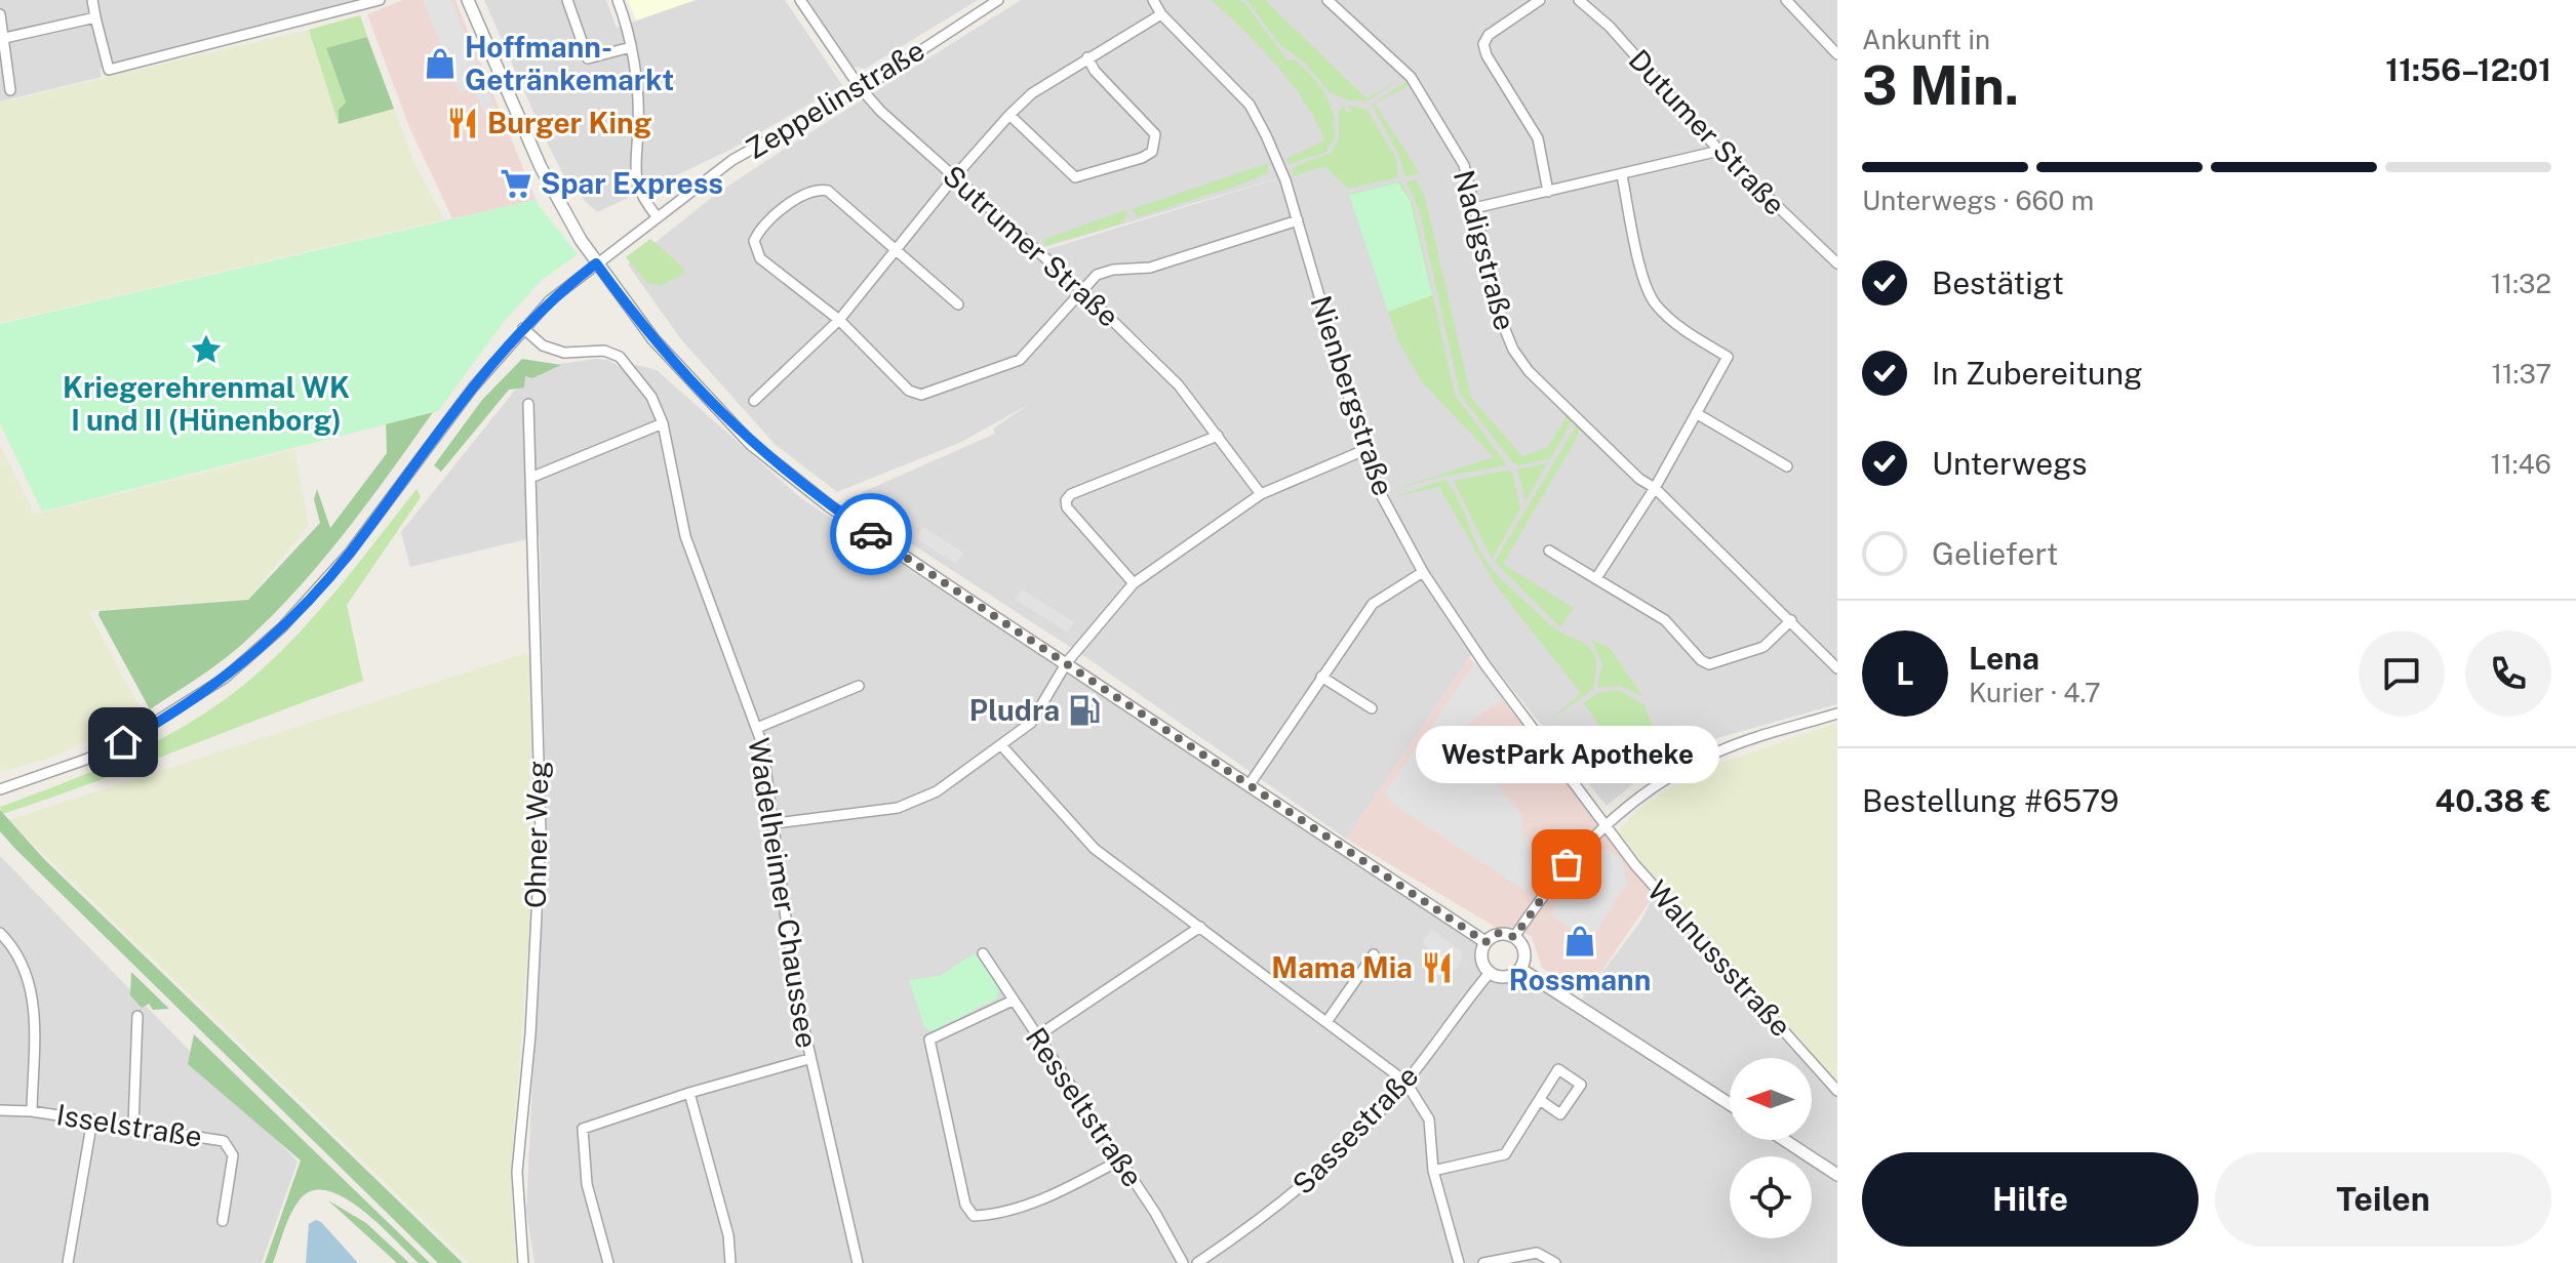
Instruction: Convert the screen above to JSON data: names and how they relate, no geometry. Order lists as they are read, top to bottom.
{
  "streets": {
    "street": [
      "Zeppelinstraße",
      "Dutumer Straße",
      "Sutrumer Straße",
      "Nadigstraße",
      "Nienbergstraße",
      "Ohner Weg",
      "Wadelheimer Chaussee",
      "Walnussstraße",
      "Resseltstraße",
      "Isselstraße",
      "Sassestraße"
    ]
  },
  "crossings": [
    ["Zeppelinstraße", "Sutrumer Straße"],
    ["Zeppelinstraße", "Wadelheimer Chaussee"],
    ["Nienbergstraße", "Walnussstraße"]
  ],
  "places": {
    "shop": ["Hoffmann- Getränkemarkt", "Rossmann"],
    "restaurant": ["Burger King", "Mama Mia"],
    "supermarket": ["Spar Express"],
    "place": ["Kriegerehrenmal WK I und II (Hünenborg)"],
    "fuel station": ["Pludra"],
    "other": ["WestPark Apotheke"]
  },
  "north": "left",
  "page": {
    "heading": ["3 Min.", "Ankunft in", "11:56–12:01"],
    "panel": [
      "Lena",
      "Kurier · 4.7",
      "Bestellung #6579",
      "40.38 €"
    ],
    "bar": "Unterwegs · 660 m",
    "list": [
      ["Bestätigt", "11:32"],
      ["In Zubereitung", "11:37"],
      ["Unterwegs", "11:46"],
      "Geliefert"
    ],
    "round": "L",
    "bubble": "WestPark Apotheke",
    "buttons": ["Hilfe", "Teilen"]
  }
}
